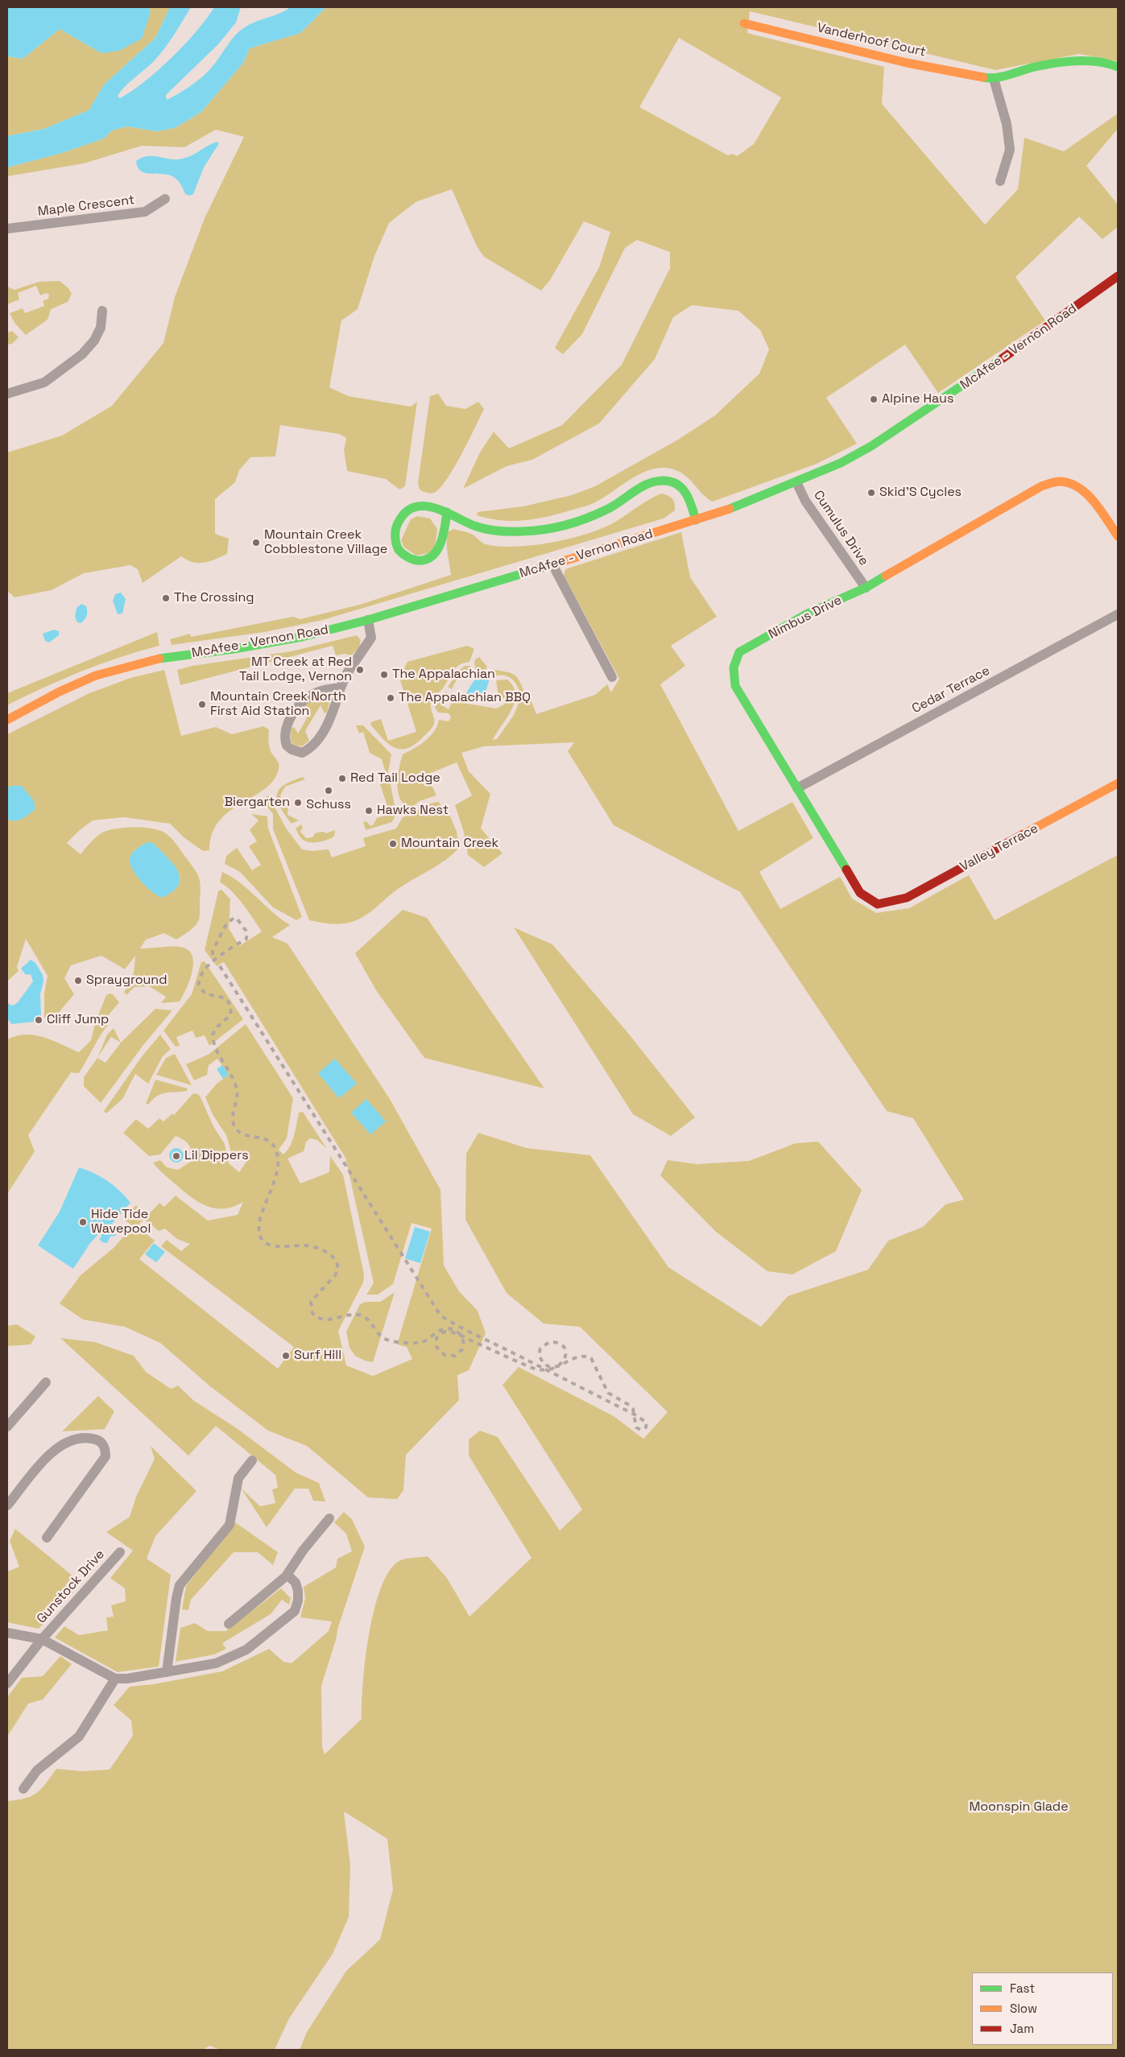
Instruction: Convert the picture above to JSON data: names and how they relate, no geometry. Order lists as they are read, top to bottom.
{
  "streets": {
    "street": [
      "Vanderhoof Court",
      "Maple Crescent",
      "McAfee - Vernon Road",
      "Cumulus Drive",
      "Nimbus Drive",
      "Cedar Terrace",
      "Valley Terrace",
      "Gunstock Drive"
    ]
  },
  "crossings": [
    ["McAfee - Vernon Road", "Cumulus Drive"],
    ["Cumulus Drive", "Nimbus Drive"],
    ["Nimbus Drive", "Cedar Terrace"],
    ["Nimbus Drive", "Valley Terrace"]
  ],
  "parks": ["Moonspin Glade"],
  "places": [
    "Alpine Haus",
    "Skid'S Cycles",
    "Mountain Creek Cobblestone Village",
    "The Crossing",
    "MT Creek at Red Tail Lodge, Vernon",
    "The Appalachian",
    "The Appalachian BBQ",
    "Mountain Creek North First Aid Station",
    "Red Tail Lodge",
    "Schuss",
    "Biergarten",
    "Hawks Nest",
    "Mountain Creek",
    "Sprayground",
    "Cliff Jump",
    "Lil Dippers",
    "Hide Tide Wavepool",
    "Surf Hill"
  ],
  "legend": ["Fast", "Slow", "Jam"]
}
